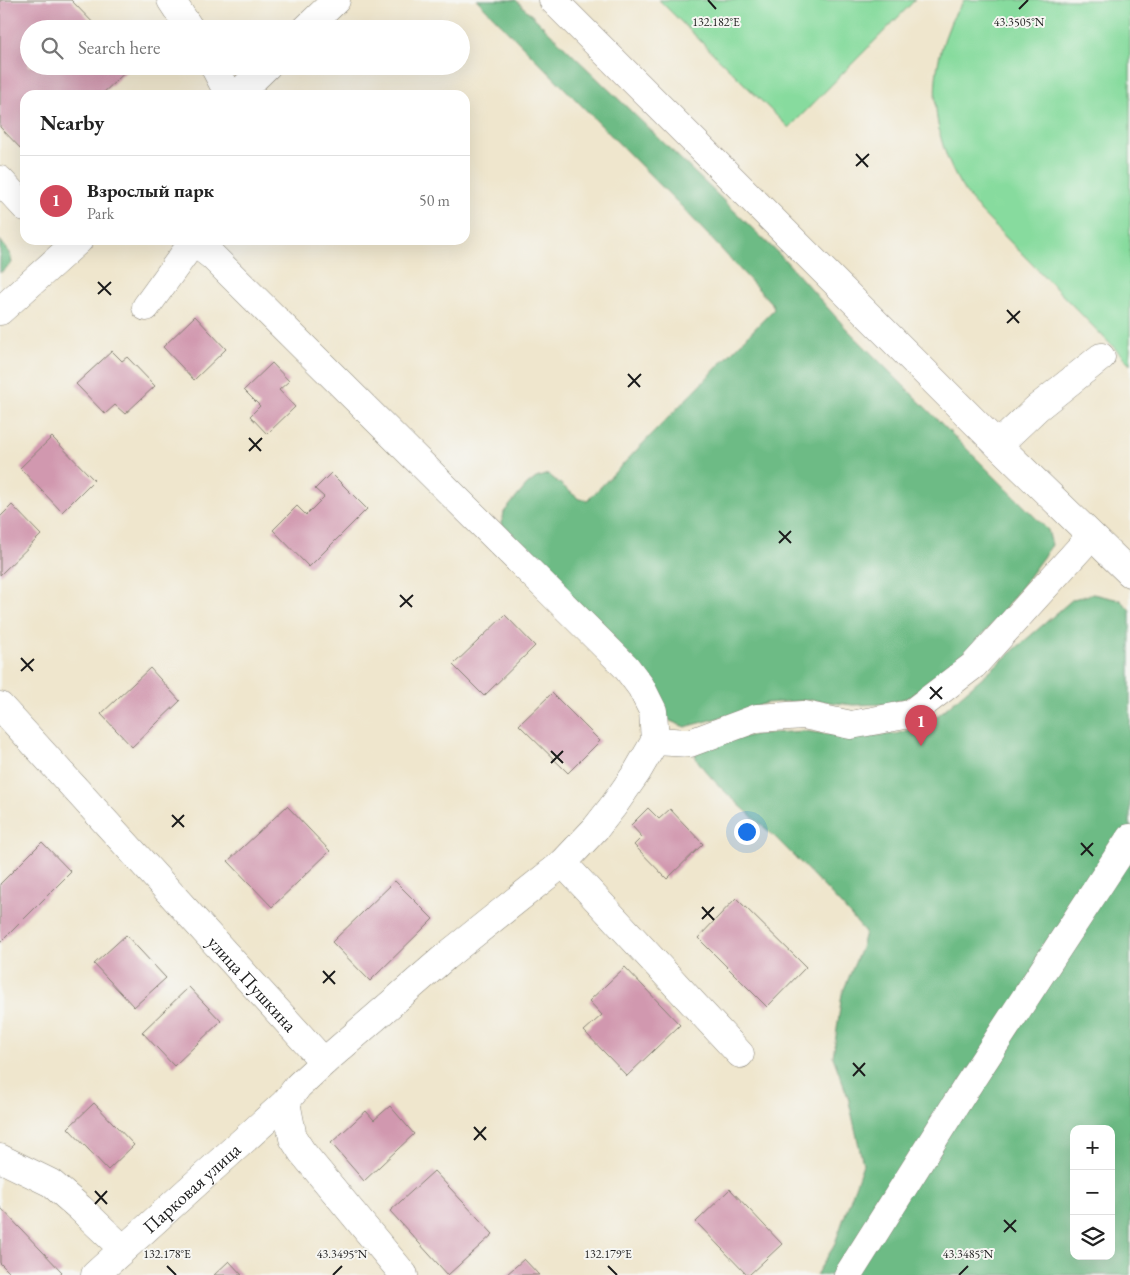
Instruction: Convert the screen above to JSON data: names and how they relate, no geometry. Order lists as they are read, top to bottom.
{
  "streets": {
    "street": ["улица Пушкина", "Парковая улица"]
  },
  "page": {
    "search": "Search here",
    "heading": "Nearby",
    "list": [
      {
        "mark": "1",
        "name": "Взрослый парк",
        "note": "Park",
        "value": "50 m"
      }
    ],
    "pins": "1",
    "map_buttons": ["+", "−"]
  },
  "coordinates": [
    "43.3505°N",
    "132.182°E",
    "132.178°E",
    "132.179°E",
    "43.3495°N",
    "43.3485°N"
  ]
}
